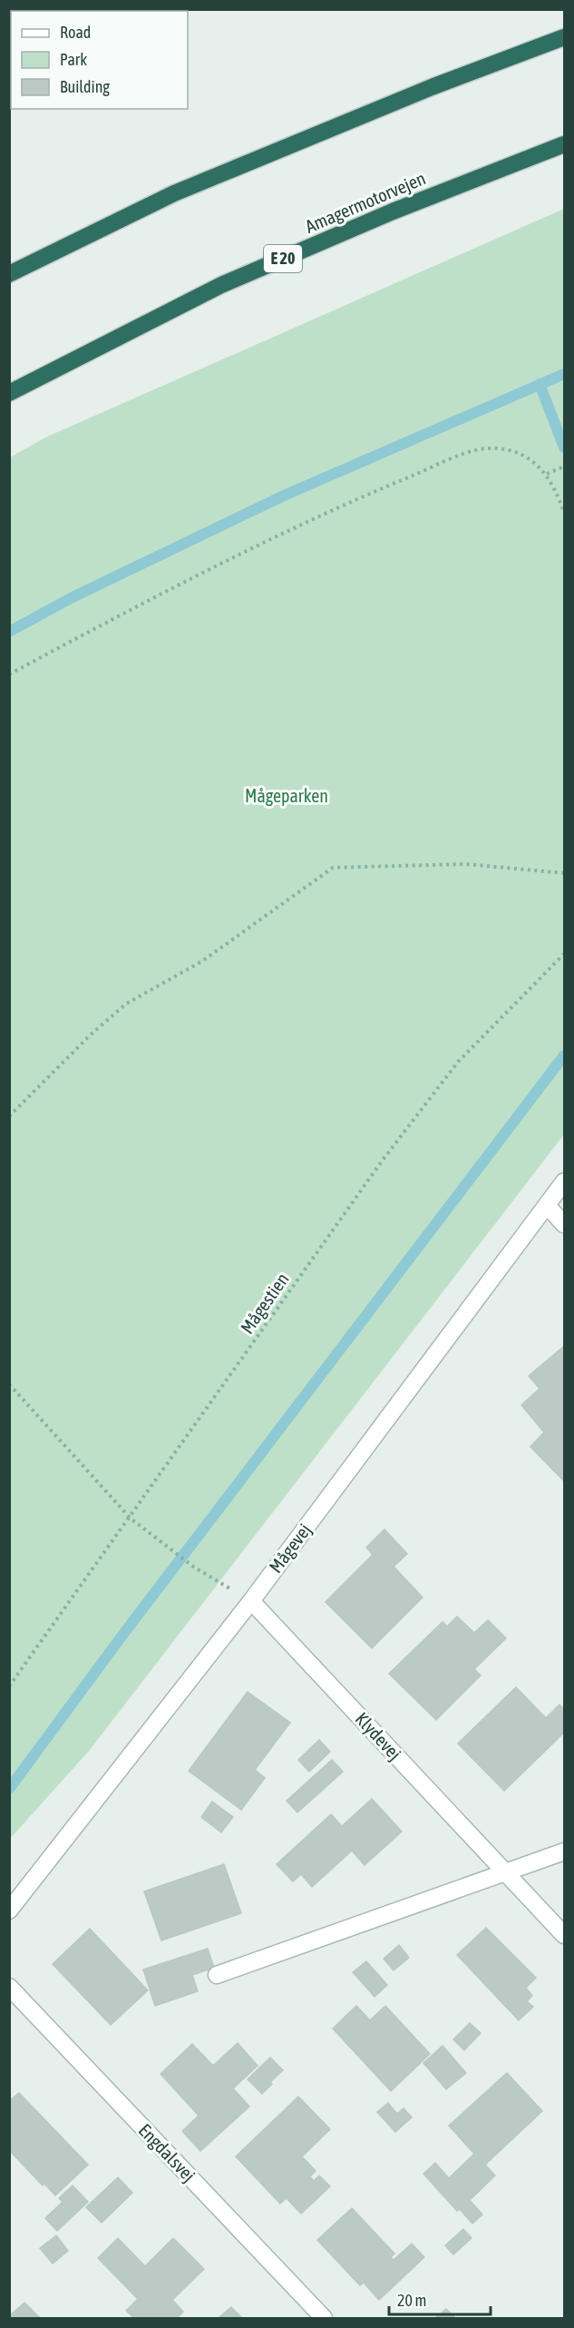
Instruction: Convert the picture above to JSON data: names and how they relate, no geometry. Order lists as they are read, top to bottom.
{
  "streets": {
    "highway": ["Amagermotorvejen", "E 20"],
    "street": ["Mågevej", "Klydevej", "Engdalsvej"],
    "path": ["Mågestien"]
  },
  "crossings": [
    ["Mågevej", "Klydevej"]
  ],
  "parks": ["Mågeparken"],
  "legend": ["Road", "Park", "Building"],
  "scale_bar": "20 m"
}
